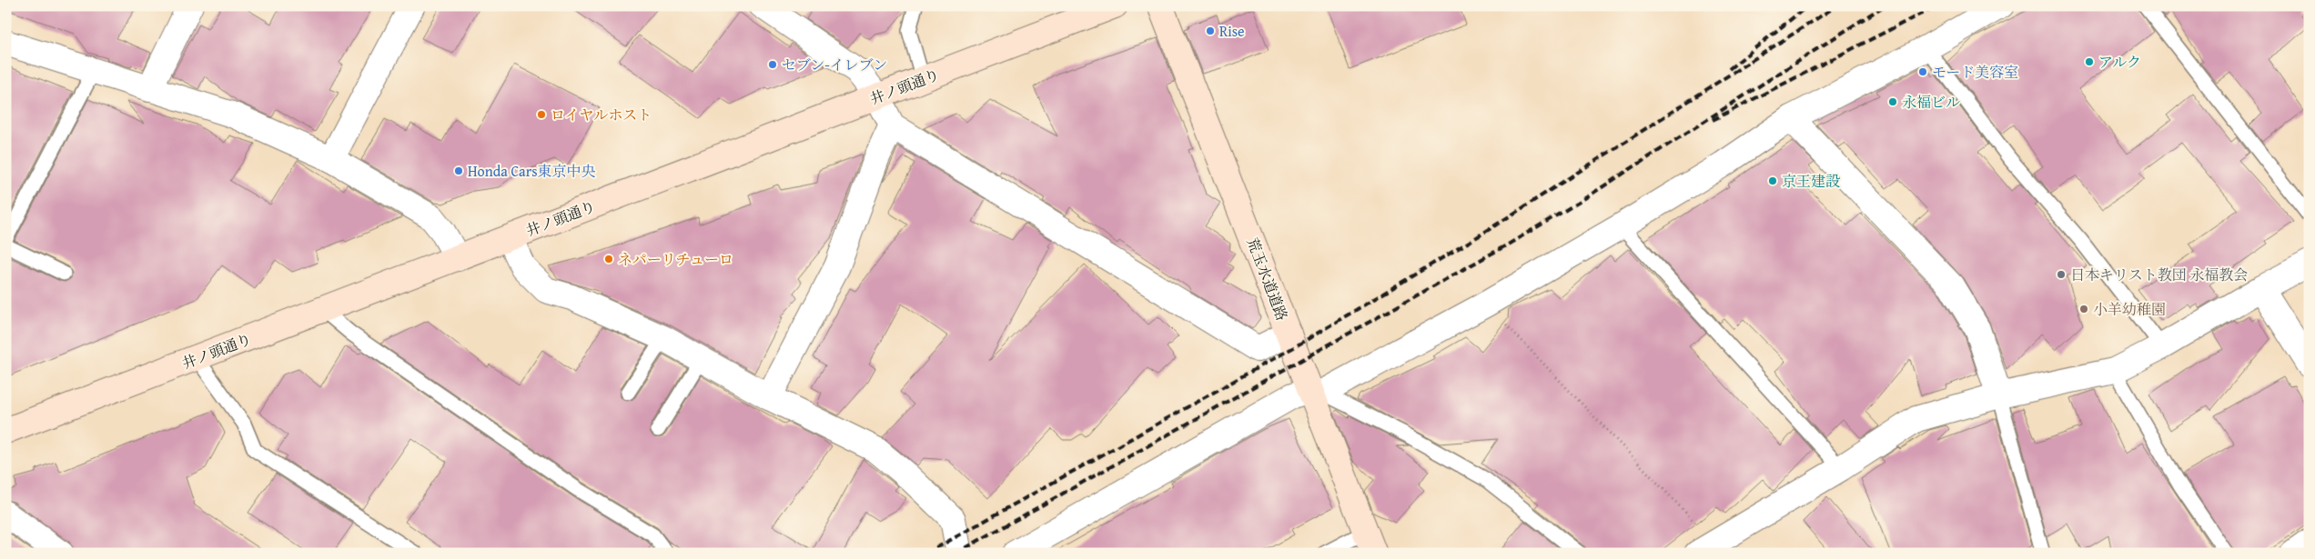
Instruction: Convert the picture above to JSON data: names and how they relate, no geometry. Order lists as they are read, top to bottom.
{
  "streets": {
    "main road": ["井ノ頭通り", "荒玉水道道路"]
  },
  "places": [
    "Rise",
    "アルク",
    "セブン-イレブン",
    "モード美容室",
    "永福ビル",
    "ロイヤルホスト",
    "Honda Cars東京中央",
    "京王建設",
    "ネパーリチューロ",
    "日本キリスト教団 永福教会",
    "小羊幼稚園"
  ]
}
